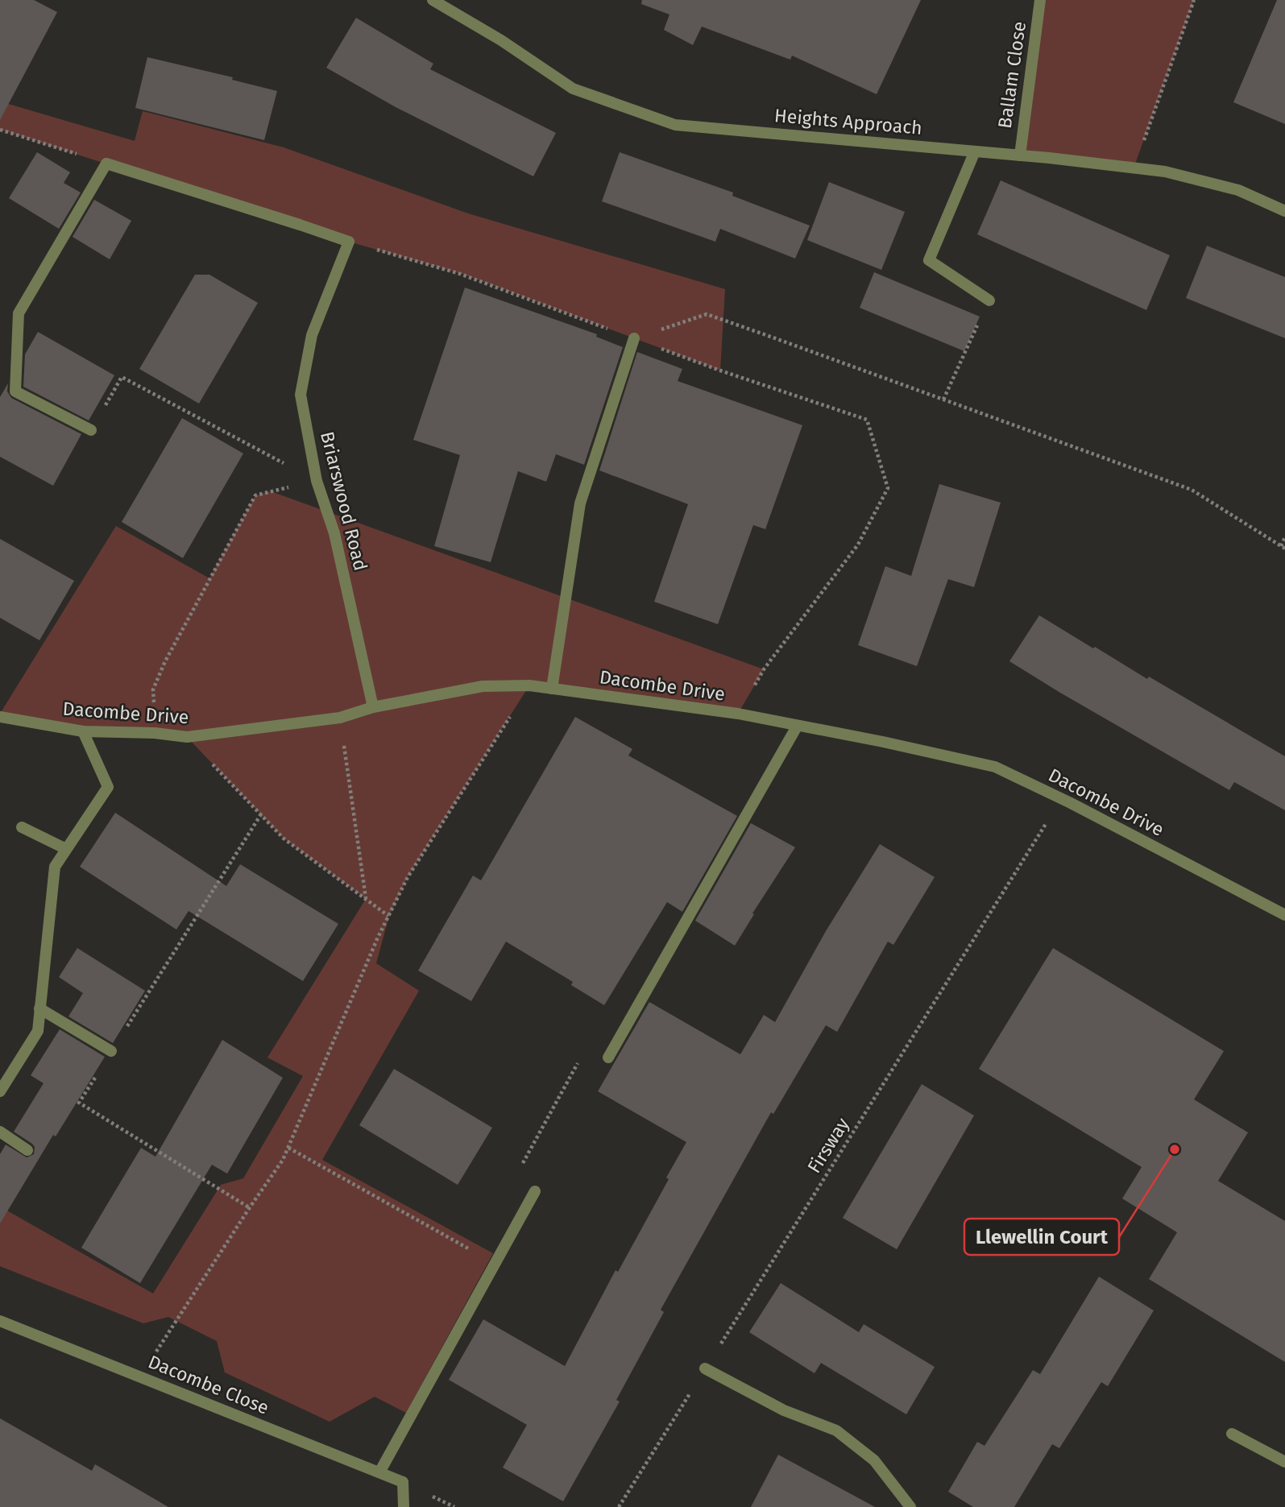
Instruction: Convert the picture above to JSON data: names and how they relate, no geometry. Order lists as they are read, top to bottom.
{
  "streets": {
    "street": [
      "Ballam Close",
      "Heights Approach",
      "Briarswood Road",
      "Dacombe Drive",
      "Dacombe Close"
    ],
    "path": ["Firsway"]
  },
  "crossings": [
    ["Ballam Close", "Heights Approach"],
    ["Briarswood Road", "Dacombe Drive"],
    ["Dacombe Drive", "Firsway"]
  ],
  "places": ["Llewellin Court"]
}
